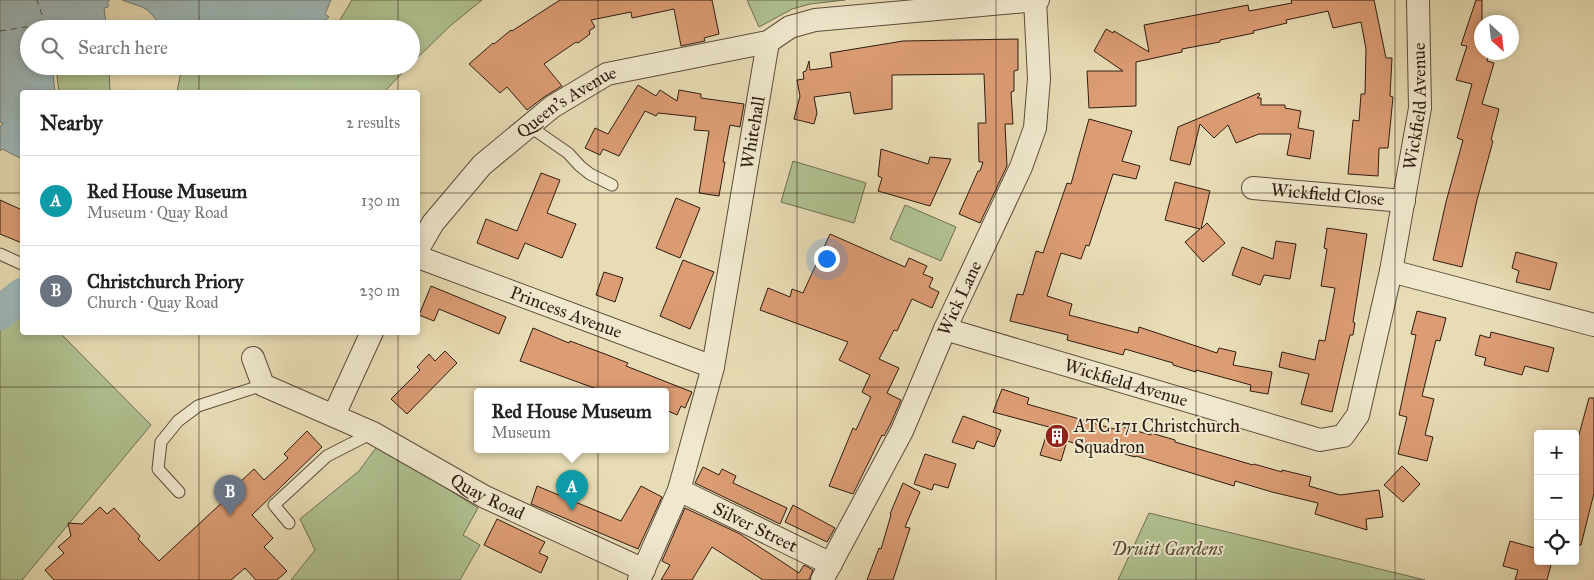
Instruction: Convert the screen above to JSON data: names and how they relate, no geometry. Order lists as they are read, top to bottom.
{
  "streets": {
    "street": [
      "Queen's Avenue",
      "Wickfield Avenue",
      "Whitehall",
      "Wickfield Close",
      "Wick Lane",
      "Princess Avenue",
      "Quay Road",
      "Silver Street"
    ]
  },
  "crossings": [
    ["Queen's Avenue", "Whitehall"],
    ["Wickfield Avenue", "Wickfield Close"],
    ["Wickfield Avenue", "Wick Lane"],
    ["Whitehall", "Princess Avenue"],
    ["Whitehall", "Quay Road"],
    ["Whitehall", "Silver Street"],
    ["Wick Lane", "Silver Street"]
  ],
  "parks": ["Druitt Gardens"],
  "places": {
    "building": ["ATC 171 Christchurch Squadron"]
  },
  "north": "bottom right",
  "page": {
    "search": "Search here",
    "heading": ["Nearby", "2 results"],
    "list": [
      {
        "mark": "A",
        "name": "Red House Museum",
        "note": "Museum · Quay Road",
        "value": "130 m"
      },
      {
        "mark": "B",
        "name": "Christchurch Priory",
        "note": "Church · Quay Road",
        "value": "230 m"
      }
    ],
    "popup": ["Red House Museum", "Museum"],
    "map_buttons": ["+", "−"],
    "pins": ["A", "B"]
  }
}
